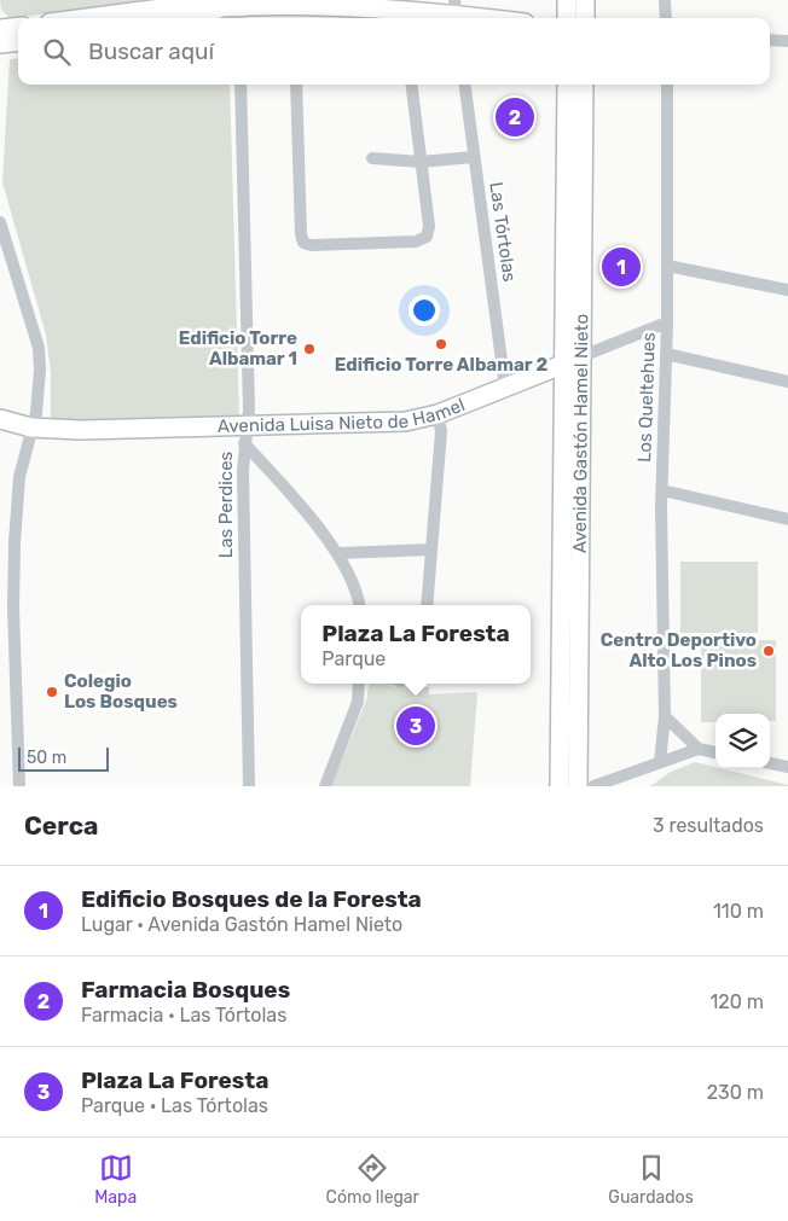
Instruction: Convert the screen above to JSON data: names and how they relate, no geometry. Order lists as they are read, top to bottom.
{
  "streets": {
    "main road": ["Avenida Luisa Nieto de Hamel", "Avenida Gastón Hamel Nieto"],
    "street": ["Las Tórtolas", "Los Queltehues", "Las Perdices"]
  },
  "crossings": [
    ["Las Tórtolas", "Avenida Luisa Nieto de Hamel"],
    ["Los Queltehues", "Avenida Luisa Nieto de Hamel"],
    ["Avenida Luisa Nieto de Hamel", "Avenida Gastón Hamel Nieto"],
    ["Avenida Luisa Nieto de Hamel", "Las Perdices"]
  ],
  "places": [
    "Edificio Torre Albamar 2",
    "Edificio Torre Albamar 1",
    "Centro Deportivo Alto Los Pinos",
    "Colegio Los Bosques"
  ],
  "scale_bar": "50 m",
  "page": {
    "search": "Buscar aquí",
    "pins": ["2", "1", "3"],
    "popup": ["Plaza La Foresta", "Parque"],
    "scale": "50 m",
    "heading": ["Cerca", "3 resultados"],
    "list": [
      {
        "mark": "1",
        "name": "Edificio Bosques de la Foresta",
        "note": "Lugar · Avenida Gastón Hamel Nieto",
        "value": "110 m"
      },
      {
        "mark": "2",
        "name": "Farmacia Bosques",
        "note": "Farmacia · Las Tórtolas",
        "value": "120 m"
      },
      {
        "mark": "3",
        "name": "Plaza La Foresta",
        "note": "Parque · Las Tórtolas",
        "value": "230 m"
      }
    ],
    "nav": ["Mapa", "Cómo llegar", "Guardados"]
  }
}
